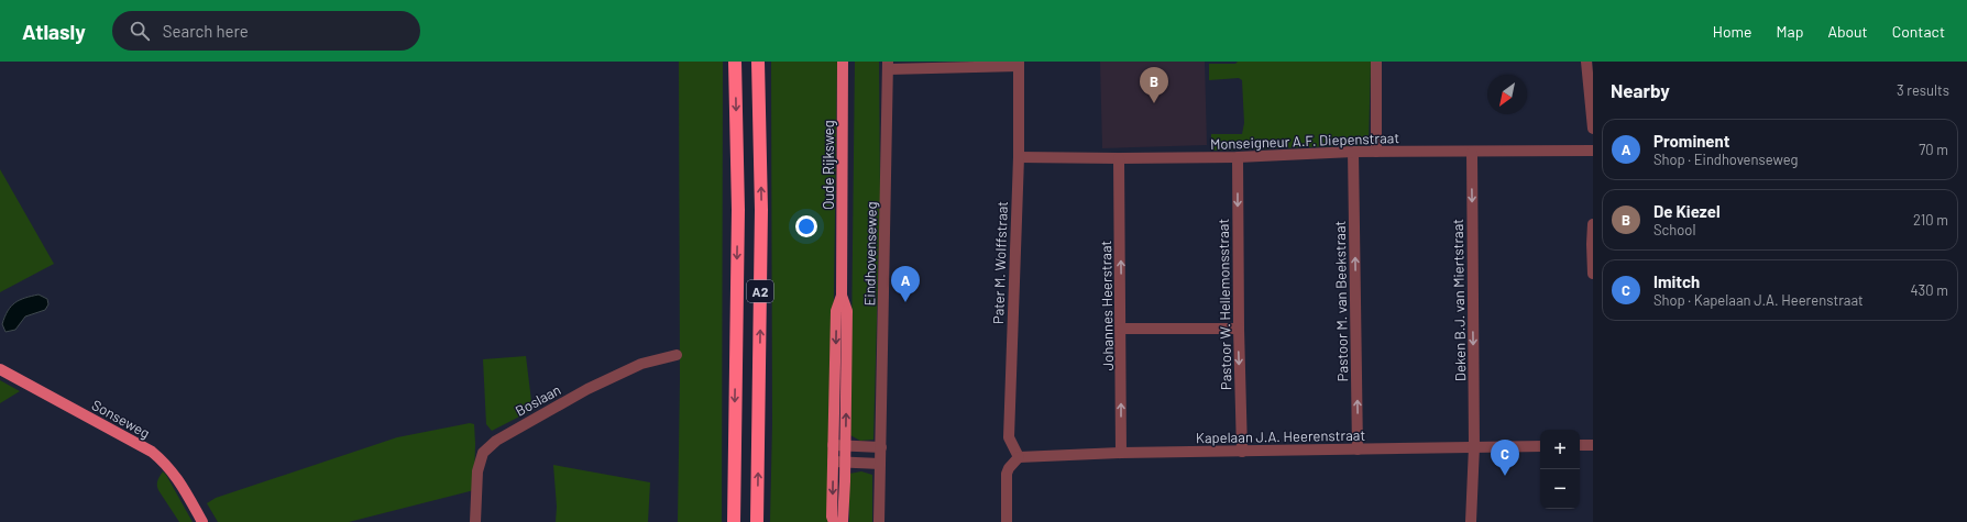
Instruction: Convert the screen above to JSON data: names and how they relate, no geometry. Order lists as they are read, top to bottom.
{
  "streets": {
    "highway": ["A2"],
    "main road": ["Oude Rijksweg", "Sonseweg"],
    "street": [
      "Monseigneur A.F. Diepenstraat",
      "Eindhovenseweg",
      "Pater M. Wolffstraat",
      "Deken B.J. van Miertstraat",
      "Pastoor M. van Beekstraat",
      "Pastoor W. Hellemonsstraat",
      "Johannes Heerstraat",
      "Boslaan",
      "Kapelaan J.A. Heerenstraat"
    ]
  },
  "crossings": [
    ["Monseigneur A.F. Diepenstraat", "Pater M. Wolffstraat"],
    ["Monseigneur A.F. Diepenstraat", "Deken B.J. van Miertstraat"],
    ["Monseigneur A.F. Diepenstraat", "Pastoor M. van Beekstraat"],
    ["Monseigneur A.F. Diepenstraat", "Pastoor W. Hellemonsstraat"],
    ["Monseigneur A.F. Diepenstraat", "Johannes Heerstraat"],
    ["Pater M. Wolffstraat", "Kapelaan J.A. Heerenstraat"],
    ["Deken B.J. van Miertstraat", "Kapelaan J.A. Heerenstraat"],
    ["Pastoor M. van Beekstraat", "Kapelaan J.A. Heerenstraat"],
    ["Pastoor W. Hellemonsstraat", "Kapelaan J.A. Heerenstraat"],
    ["Johannes Heerstraat", "Kapelaan J.A. Heerenstraat"]
  ],
  "one_way": [
    "Deken B.J. van Miertstraat",
    "Pastoor M. van Beekstraat",
    "Pastoor W. Hellemonsstraat",
    "Johannes Heerstraat"
  ],
  "north": "bottom left",
  "page": {
    "header": "Atlasly",
    "search": "Search here",
    "nav": [
      "Home",
      "Map",
      "About",
      "Contact"
    ],
    "heading": ["Nearby", "3 results"],
    "pins": ["B", "A", "C"],
    "list": [
      {
        "mark": "A",
        "name": "Prominent",
        "note": "Shop · Eindhovenseweg",
        "value": "70 m"
      },
      {
        "mark": "B",
        "name": "De Kiezel",
        "note": "School",
        "value": "210 m"
      },
      {
        "mark": "C",
        "name": "Imitch",
        "note": "Shop · Kapelaan J.A. Heerenstraat",
        "value": "430 m"
      }
    ],
    "map_buttons": ["+", "−"]
  }
}
